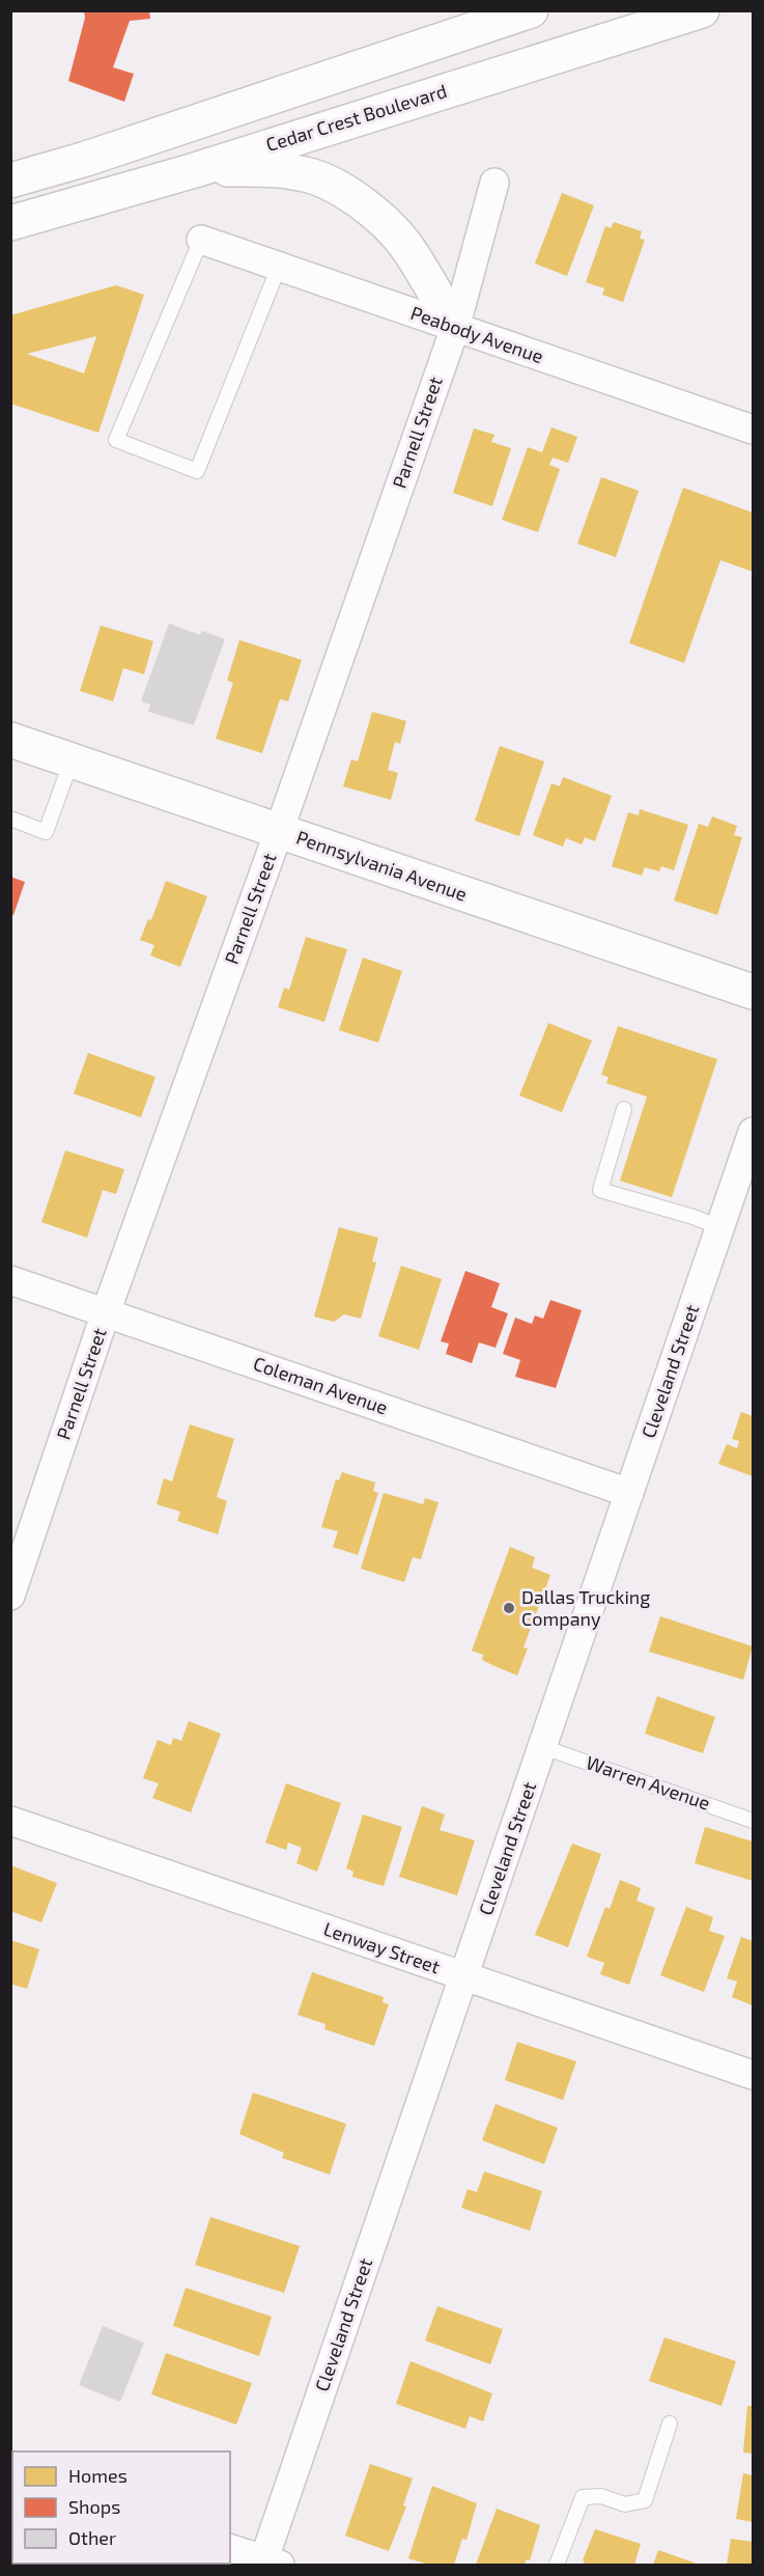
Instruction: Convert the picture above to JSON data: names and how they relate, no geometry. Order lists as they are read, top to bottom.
{
  "streets": {
    "main road": ["Cedar Crest Boulevard", "Pennsylvania Avenue"],
    "street": [
      "Peabody Avenue",
      "Parnell Street",
      "Cleveland Street",
      "Coleman Avenue",
      "Lenway Street"
    ],
    "lane": ["Warren Avenue"]
  },
  "crossings": [
    ["Peabody Avenue", "Parnell Street"],
    ["Parnell Street", "Pennsylvania Avenue"],
    ["Parnell Street", "Coleman Avenue"],
    ["Cleveland Street", "Coleman Avenue"],
    ["Cleveland Street", "Warren Avenue"],
    ["Cleveland Street", "Lenway Street"]
  ],
  "places": ["Dallas Trucking Company"],
  "legend": ["Homes", "Shops", "Other"]
}
